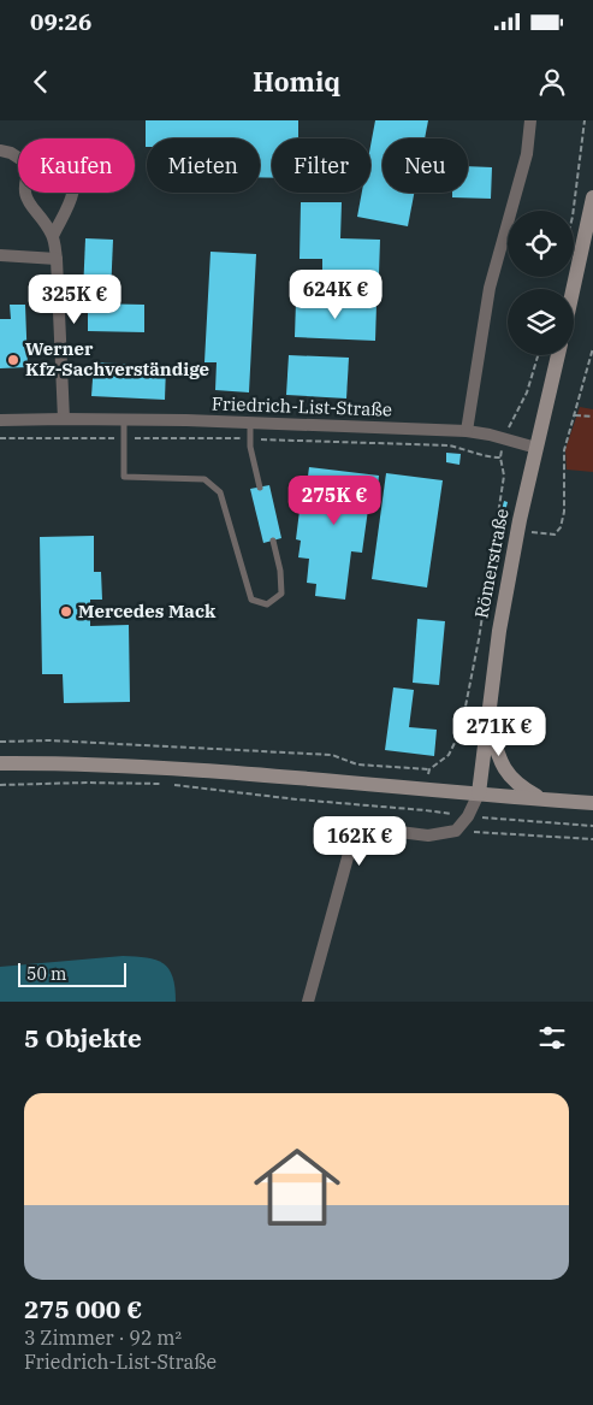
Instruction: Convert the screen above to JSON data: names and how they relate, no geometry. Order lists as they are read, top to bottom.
{
  "streets": {
    "main road": ["Römerstraße"],
    "street": ["Friedrich-List-Straße"]
  },
  "crossings": [
    ["Friedrich-List-Straße", "Römerstraße"]
  ],
  "places": ["Werner Kfz-Sachverständige", "Mercedes Mack"],
  "scale_bar": "50 m",
  "page": {
    "status": "09:26",
    "header": "Homiq",
    "chip": [
      "Kaufen",
      "Mieten",
      "Filter",
      "Neu"
    ],
    "price": [
      "624K €",
      "325K €",
      "275K €",
      "271K €",
      "162K €"
    ],
    "scale": "50 m",
    "heading": "5 Objekte",
    "list": [
      {
        "name": "275 000 €",
        "note": "3 Zimmer · 92 m² · Friedrich-List-Straße"
      }
    ]
  }
}
